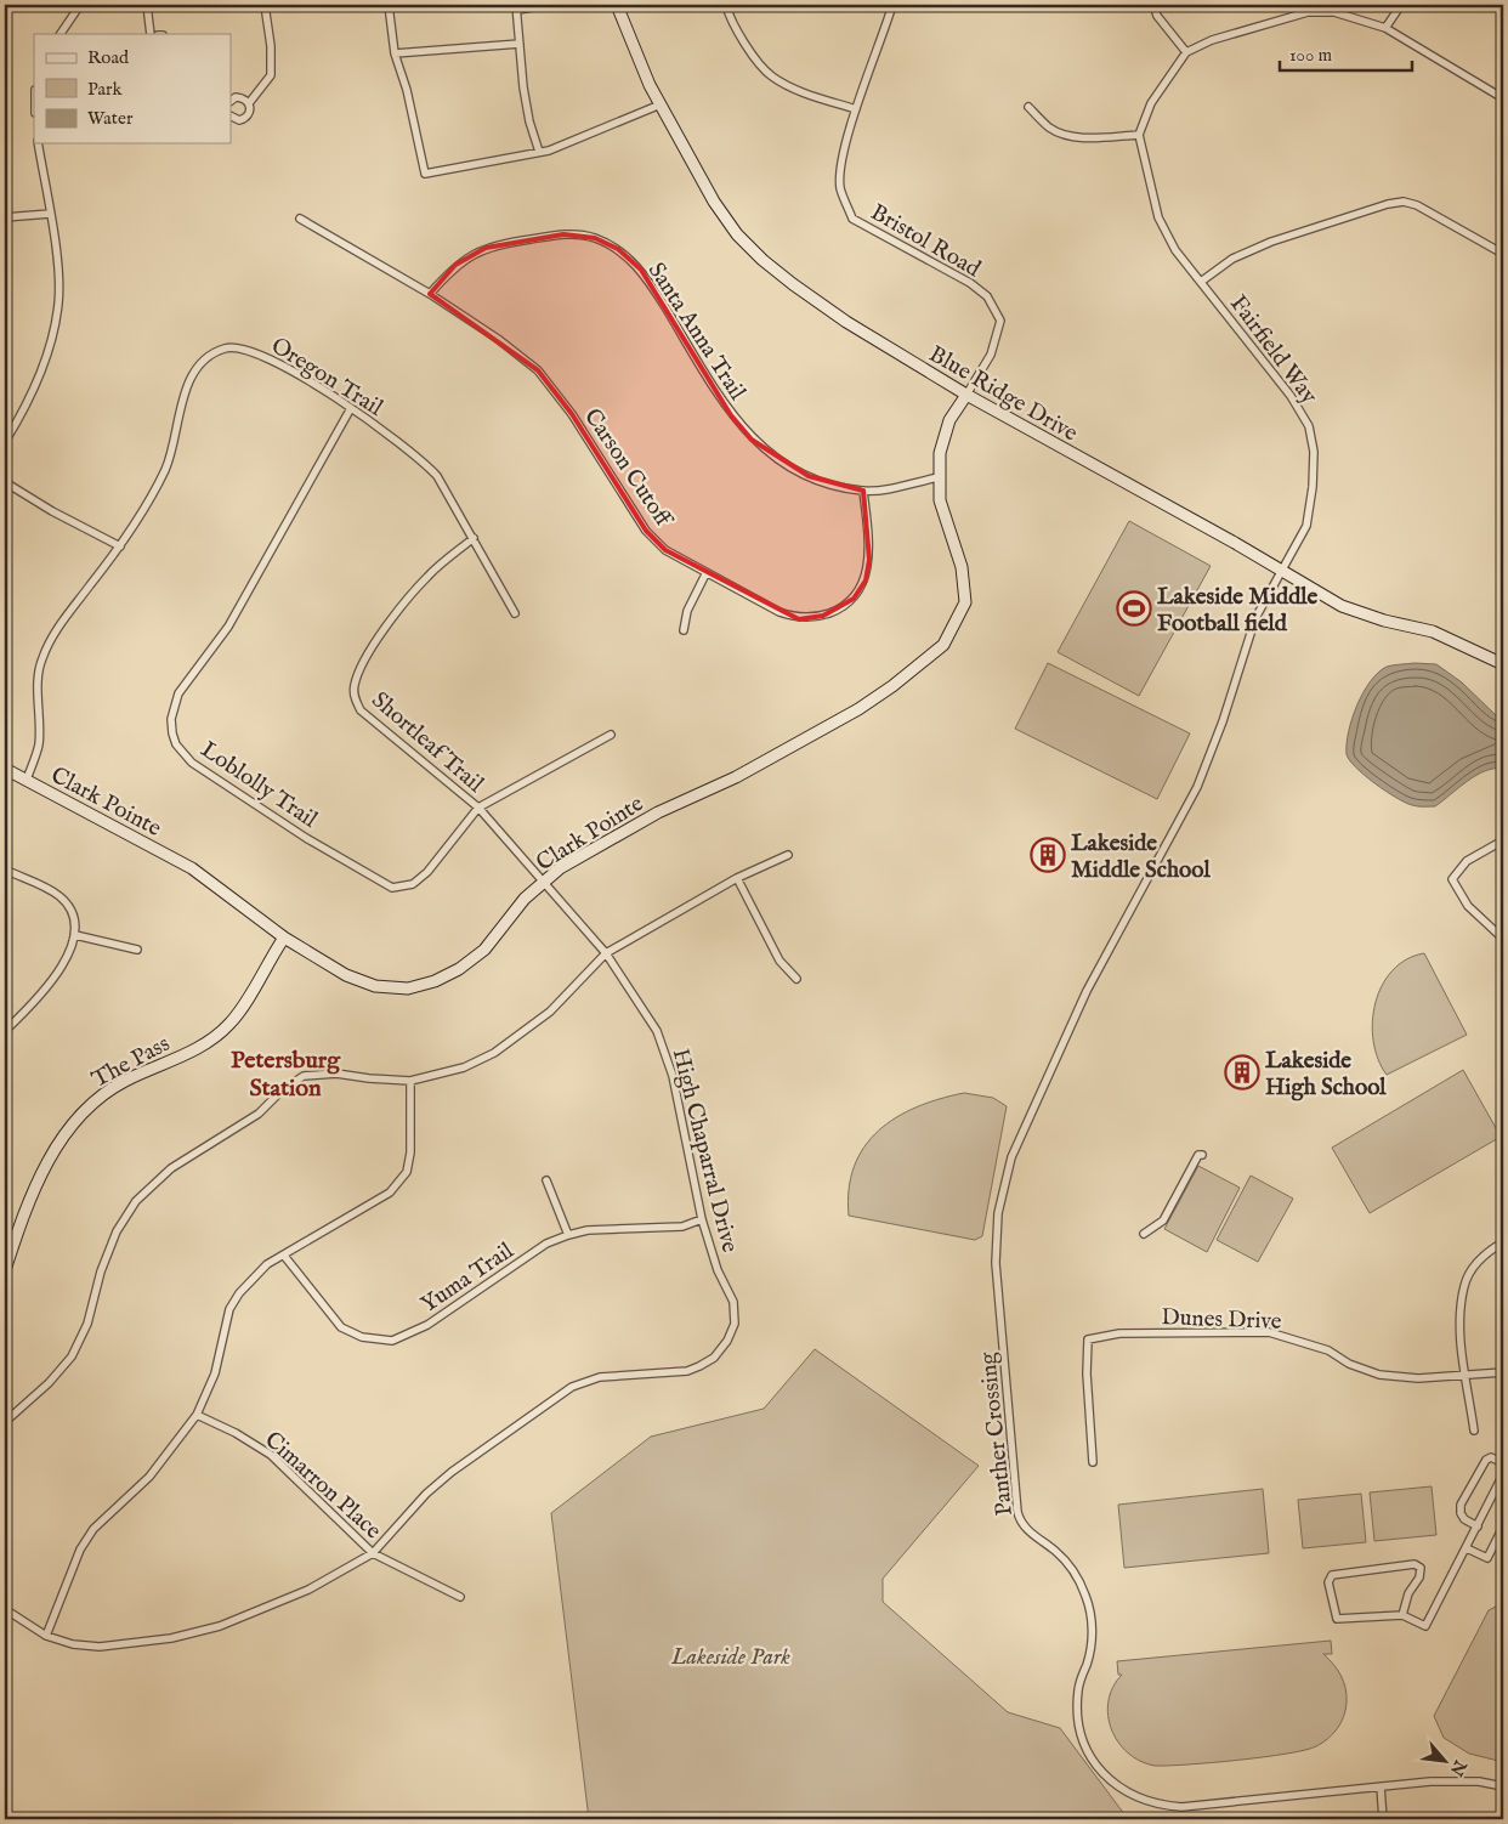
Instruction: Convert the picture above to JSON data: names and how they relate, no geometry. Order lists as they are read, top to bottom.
{
  "streets": {
    "street": [
      "Bristol Road",
      "Santa Anna Trail",
      "Fairfield Way",
      "Oregon Trail",
      "Blue Ridge Drive",
      "Carson Cutoff",
      "Shortleaf Trail",
      "Loblolly Trail",
      "Clark Pointe",
      "The Pass",
      "High Chaparral Drive",
      "Yuma Trail",
      "Dunes Drive",
      "Panther Crossing",
      "Cimarron Place"
    ]
  },
  "crossings": [
    ["Bristol Road", "Blue Ridge Drive"],
    ["Bristol Road", "Clark Pointe"],
    ["Santa Anna Trail", "Carson Cutoff"],
    ["Santa Anna Trail", "Clark Pointe"],
    ["Fairfield Way", "Blue Ridge Drive"],
    ["Fairfield Way", "Panther Crossing"],
    ["Oregon Trail", "Shortleaf Trail"],
    ["Oregon Trail", "Loblolly Trail"],
    ["Oregon Trail", "Clark Pointe"],
    ["Blue Ridge Drive", "Clark Pointe"],
    ["Shortleaf Trail", "Loblolly Trail"],
    ["Shortleaf Trail", "Clark Pointe"],
    ["Shortleaf Trail", "High Chaparral Drive"],
    ["Clark Pointe", "The Pass"],
    ["Clark Pointe", "High Chaparral Drive"],
    ["High Chaparral Drive", "Yuma Trail"],
    ["High Chaparral Drive", "Cimarron Place"]
  ],
  "districts": ["Petersburg Station"],
  "parks": ["Lakeside Park"],
  "places": {
    "sports": ["Lakeside Middle Football field"],
    "building": ["Lakeside Middle School", "Lakeside High School"]
  },
  "legend": ["Road", "Park", "Water"],
  "scale_bar": "100 m",
  "north": "bottom right"
}
